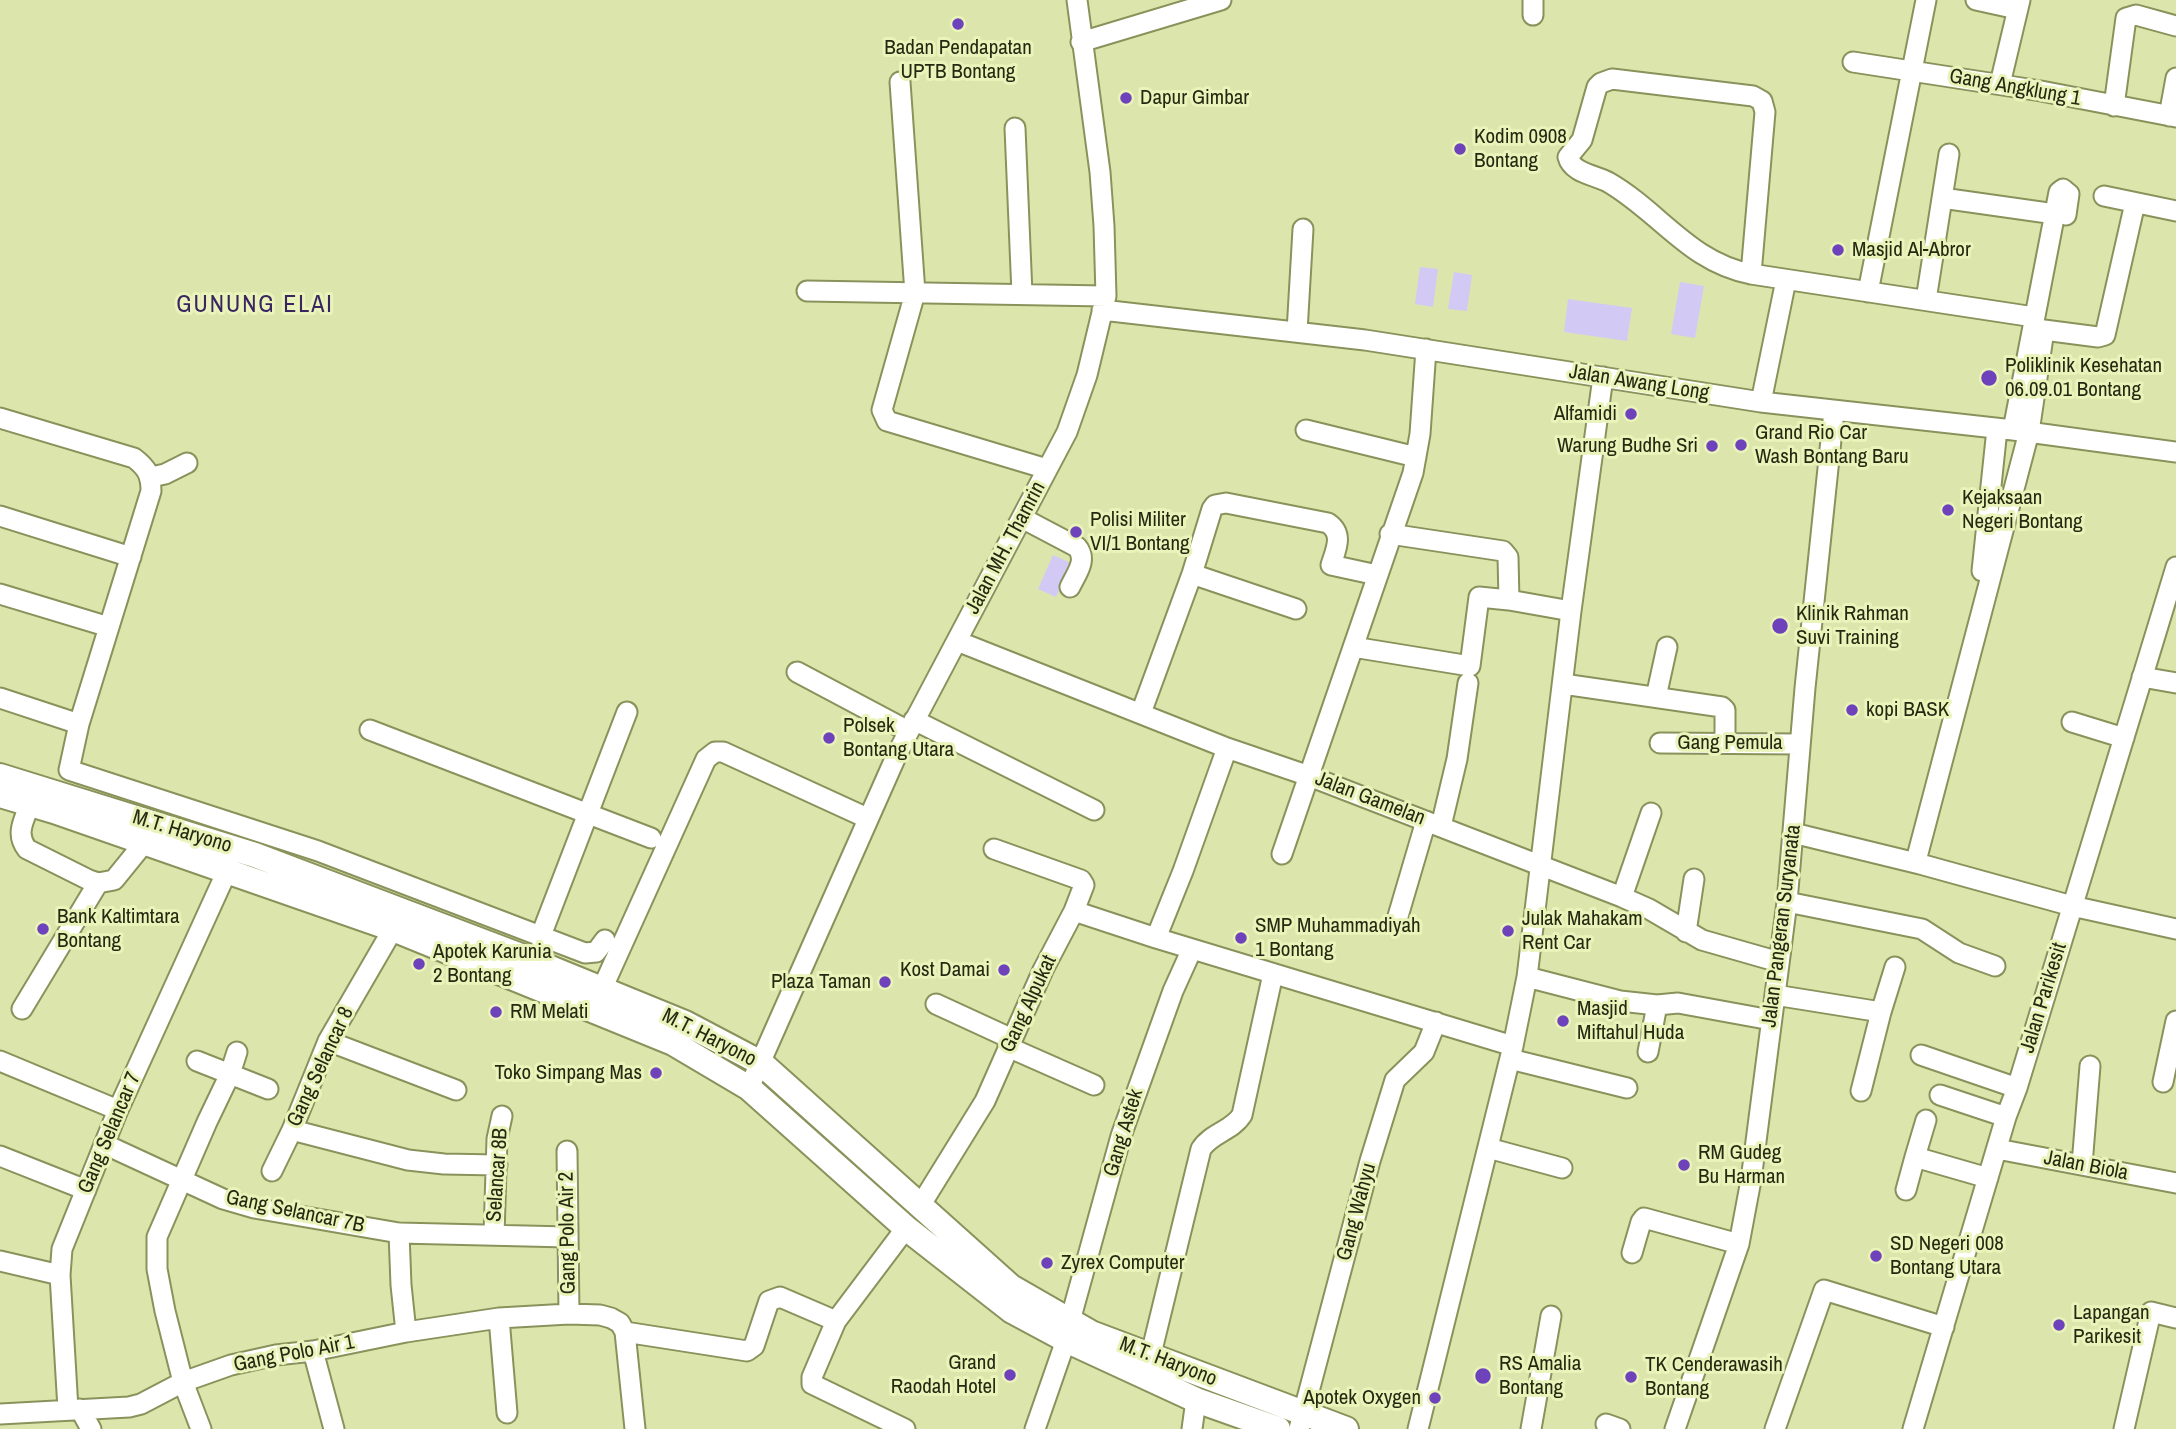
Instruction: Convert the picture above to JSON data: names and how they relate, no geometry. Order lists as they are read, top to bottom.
{
  "streets": {
    "main road": ["M.T. Haryono"],
    "street": [
      "Gang Angklung 1",
      "Jalan Awang Long",
      "Jalan MH. Thamrin",
      "Gang Pemula",
      "Jalan Gamelan",
      "Jalan Pangeran Suryanata",
      "Jalan Parikesit",
      "Gang Alpukat",
      "Gang Selancar 8",
      "Gang Selancar 7",
      "Gang Astek",
      "Jalan Biola",
      "Selancar 8B",
      "Gang Selancar 7B",
      "Gang Wahyu",
      "Gang Polo Air 2",
      "Gang Polo Air 1"
    ]
  },
  "crossings": [
    ["Jalan Awang Long", "Jalan MH. Thamrin"],
    ["Jalan Awang Long", "Jalan Pangeran Suryanata"],
    ["Jalan MH. Thamrin", "Jalan Gamelan"],
    ["Jalan MH. Thamrin", "M.T. Haryono"],
    ["Gang Pemula", "Jalan Pangeran Suryanata"],
    ["Jalan Gamelan", "Jalan Pangeran Suryanata"],
    ["M.T. Haryono", "Gang Alpukat"],
    ["M.T. Haryono", "Gang Selancar 8"],
    ["M.T. Haryono", "Gang Selancar 7"],
    ["M.T. Haryono", "Gang Astek"],
    ["M.T. Haryono", "Gang Wahyu"],
    ["Jalan Parikesit", "Jalan Biola"],
    ["Gang Selancar 7", "Gang Selancar 7B"],
    ["Gang Selancar 7", "Gang Polo Air 1"],
    ["Selancar 8B", "Gang Selancar 7B"],
    ["Gang Selancar 7B", "Gang Polo Air 2"],
    ["Gang Polo Air 2", "Gang Polo Air 1"]
  ],
  "districts": ["GUNUNG ELAI"],
  "places": [
    "Badan Pendapatan UPTB Bontang",
    "Dapur Gimbar",
    "Kodim 0908 Bontang",
    "Masjid Al-Abror",
    "Poliklinik Kesehatan 06.09.01 Bontang",
    "Alfamidi",
    "Grand Rio Car Wash Bontang Baru",
    "Warung Budhe Sri",
    "Kejaksaan Negeri Bontang",
    "Polisi Militer VI/1 Bontang",
    "Klinik Rahman Suvi Training",
    "kopi BASK",
    "Polsek Bontang Utara",
    "Bank Kaltimtara Bontang",
    "Julak Mahakam Rent Car",
    "SMP Muhammadiyah 1 Bontang",
    "Apotek Karunia 2 Bontang",
    "Kost Damai",
    "Plaza Taman",
    "RM Melati",
    "Masjid Miftahul Huda",
    "Toko Simpang Mas",
    "RM Gudeg Bu Harman",
    "SD Negeri 008 Bontang Utara",
    "Zyrex Computer",
    "Lapangan Parikesit",
    "Grand Raodah Hotel",
    "RS Amalia Bontang",
    "TK Cenderawasih Bontang",
    "Apotek Oxygen"
  ]
}
